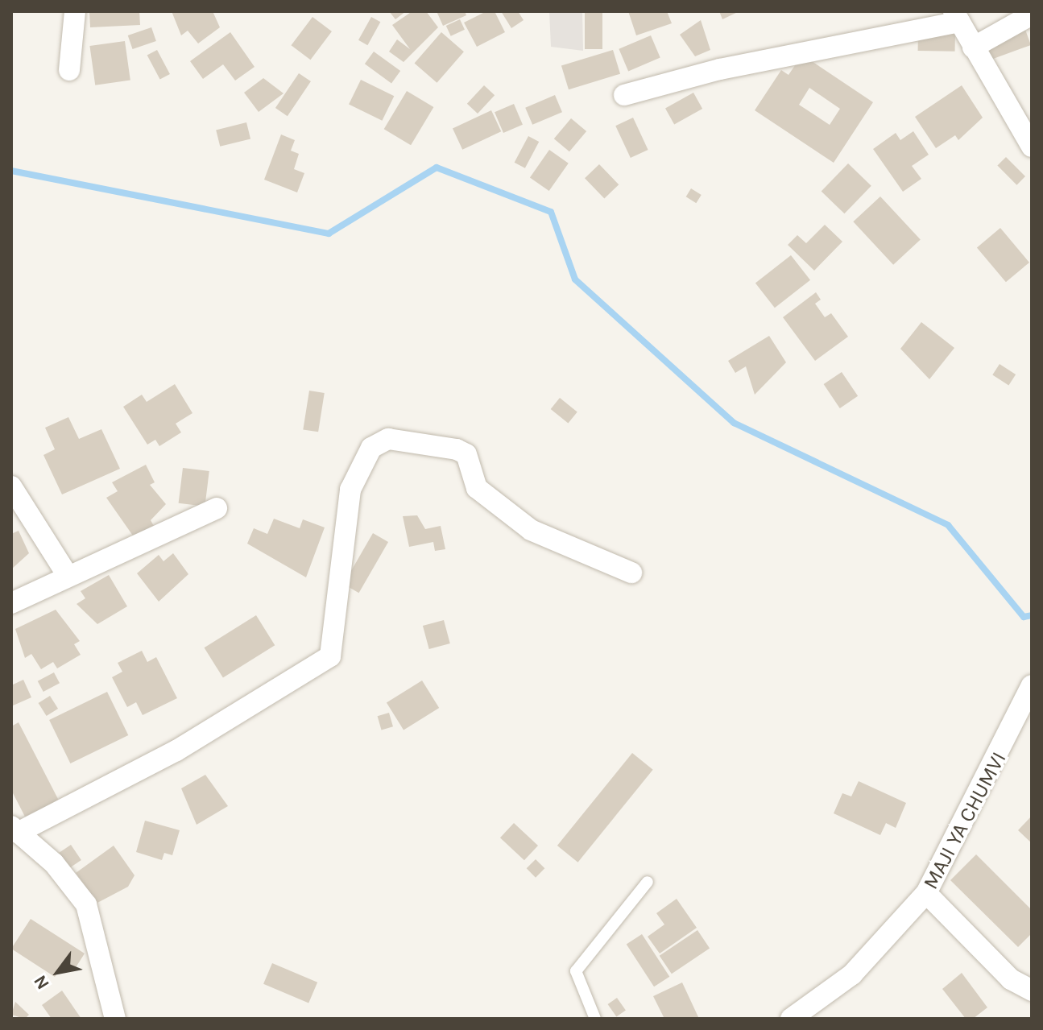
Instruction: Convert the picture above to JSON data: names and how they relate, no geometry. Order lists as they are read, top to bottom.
{
  "streets": {
    "street": ["MAJI YA CHUMVI"]
  },
  "north": "bottom left"
}
